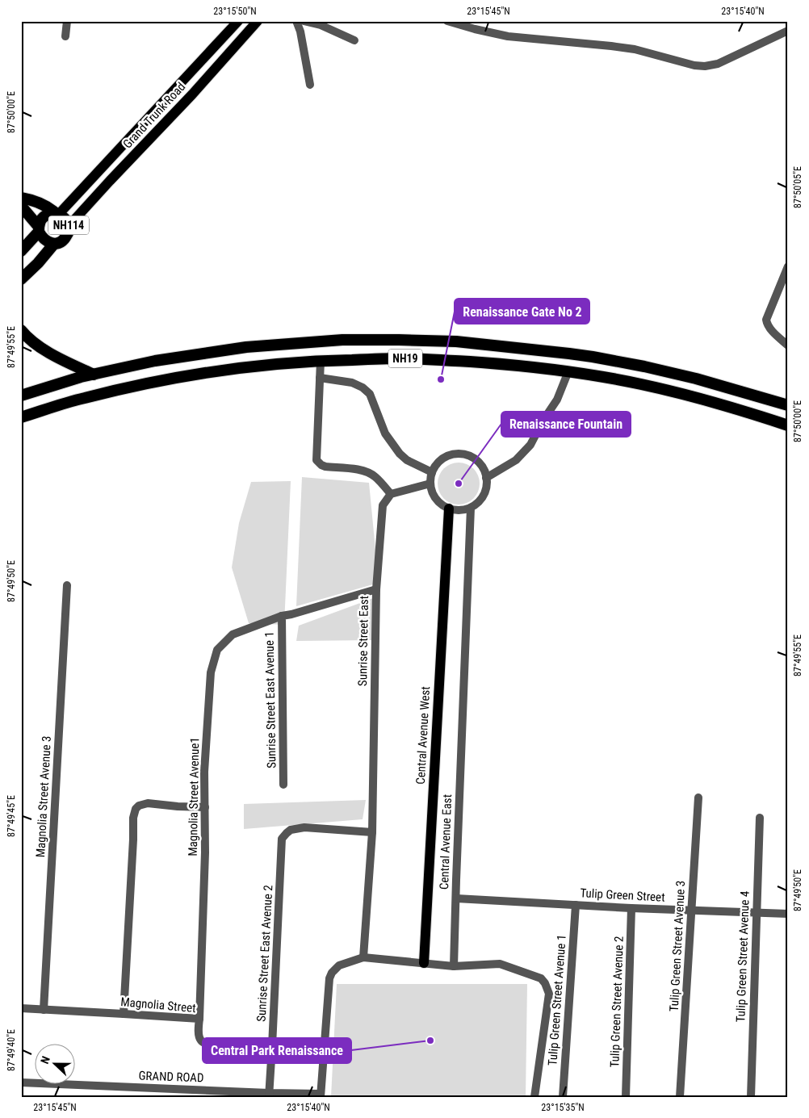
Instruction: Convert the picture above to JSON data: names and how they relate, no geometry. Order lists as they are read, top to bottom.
{
  "streets": {
    "highway": ["NH114", "NH19"],
    "main road": ["Grand Trunk Road", "Central Avenue West"],
    "street": [
      "Sunrise Street East",
      "Sunrise Street East Avenue 1",
      "Magnolia Street Avenue 3",
      "Magnolia Street Avenue1",
      "Central Avenue East",
      "Tulip Green Street",
      "Tulip Green Street Avenue 3",
      "Sunrise Street East Avenue 2",
      "Tulip Green Street Avenue 4",
      "Tulip Green Street Avenue 1",
      "Tulip Green Street Avenue 2",
      "Magnolia Street",
      "GRAND ROAD"
    ]
  },
  "crossings": [
    ["Grand Trunk Road", "NH114"],
    ["Sunrise Street East", "Sunrise Street East Avenue 1"],
    ["Sunrise Street East", "Sunrise Street East Avenue 2"],
    ["Sunrise Street East Avenue 1", "Magnolia Street Avenue1"],
    ["Central Avenue West", "Central Avenue East"],
    ["Magnolia Street Avenue 3", "Magnolia Street"],
    ["Magnolia Street Avenue1", "Magnolia Street"],
    ["Central Avenue East", "Tulip Green Street"],
    ["Tulip Green Street", "Tulip Green Street Avenue 3"],
    ["Tulip Green Street", "Tulip Green Street Avenue 4"],
    ["Tulip Green Street", "Tulip Green Street Avenue 1"],
    ["Tulip Green Street", "Tulip Green Street Avenue 2"],
    ["Sunrise Street East Avenue 2", "Magnolia Street"],
    ["Sunrise Street East Avenue 2", "GRAND ROAD"]
  ],
  "places": ["Renaissance Gate No 2", "Renaissance Fountain", "Central Park Renaissance"],
  "north": "left",
  "coordinates": [
    "23°15'50\"N",
    "23°15'45\"N",
    "23°15'40\"N",
    "87°50'00\"E",
    "87°50'05\"E",
    "87°49'55\"E",
    "87°49'50\"E",
    "87°49'45\"E",
    "87°49'40\"E",
    "23°15'35\"N"
  ]
}
